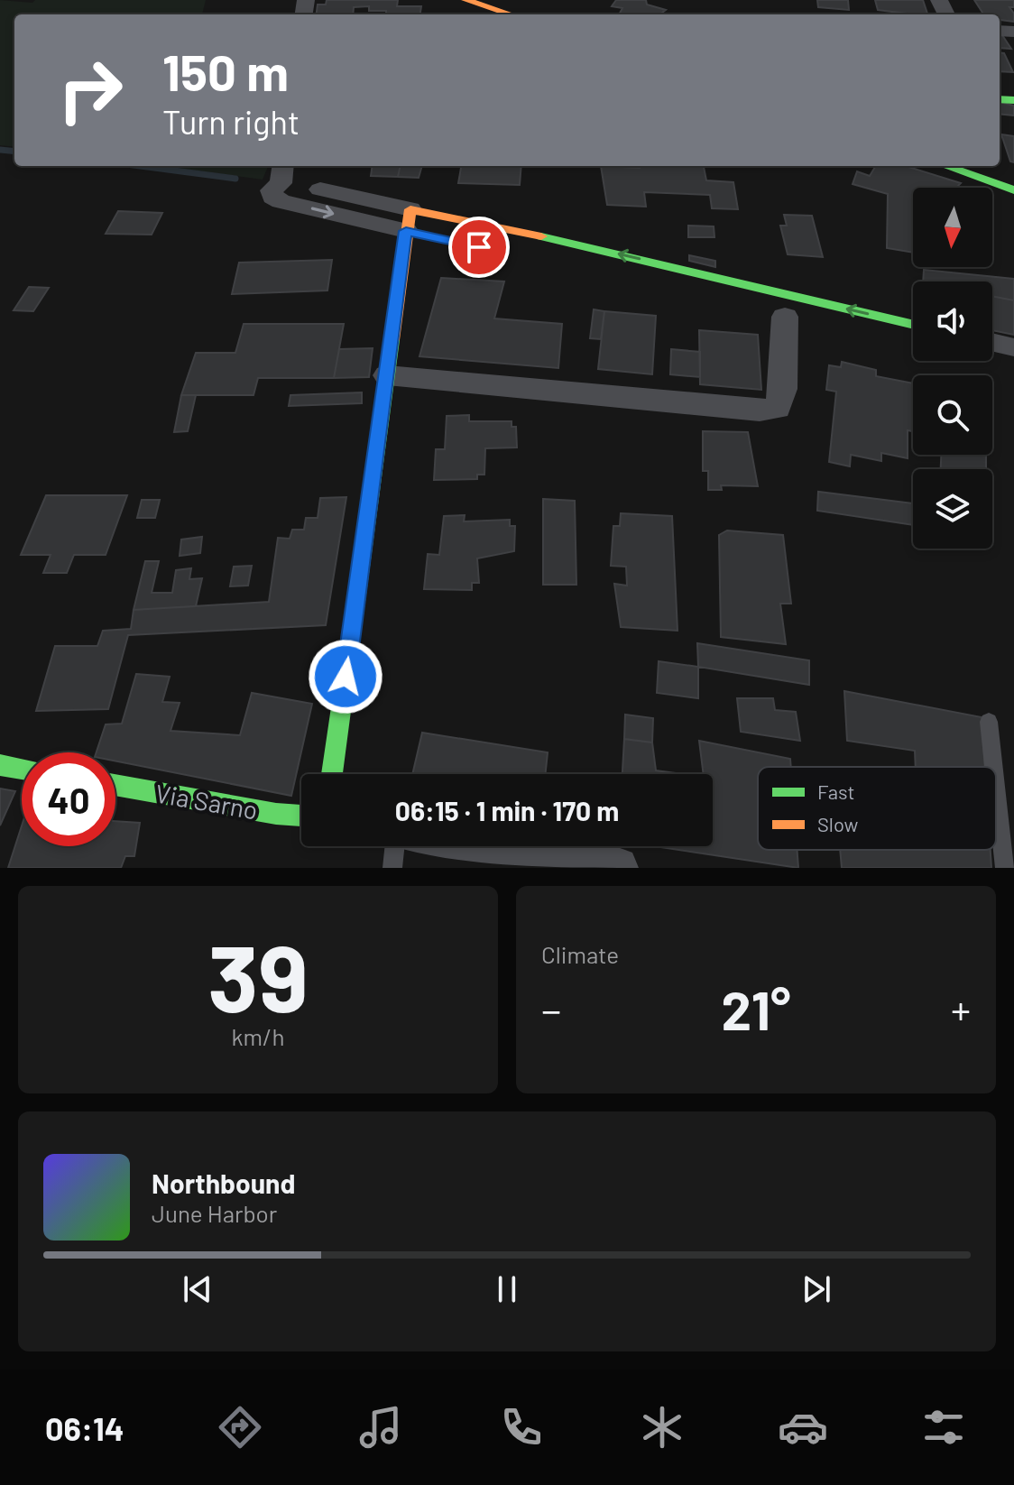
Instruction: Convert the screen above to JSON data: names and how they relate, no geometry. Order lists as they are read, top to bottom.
{
  "streets": {
    "street": ["Via Sarno"]
  },
  "legend": ["Fast", "Slow"],
  "north": "bottom",
  "page": {
    "turn": ["150 m", "Turn right"],
    "limit": "40",
    "trip": "06:15 · 1 min · 170 m",
    "tile": [
      ["39", "km/h"],
      "Climate"
    ],
    "heat": ["−", "21°", "+"],
    "song": ["Northbound", "June Harbor"],
    "tabs": "06:14"
  }
}
